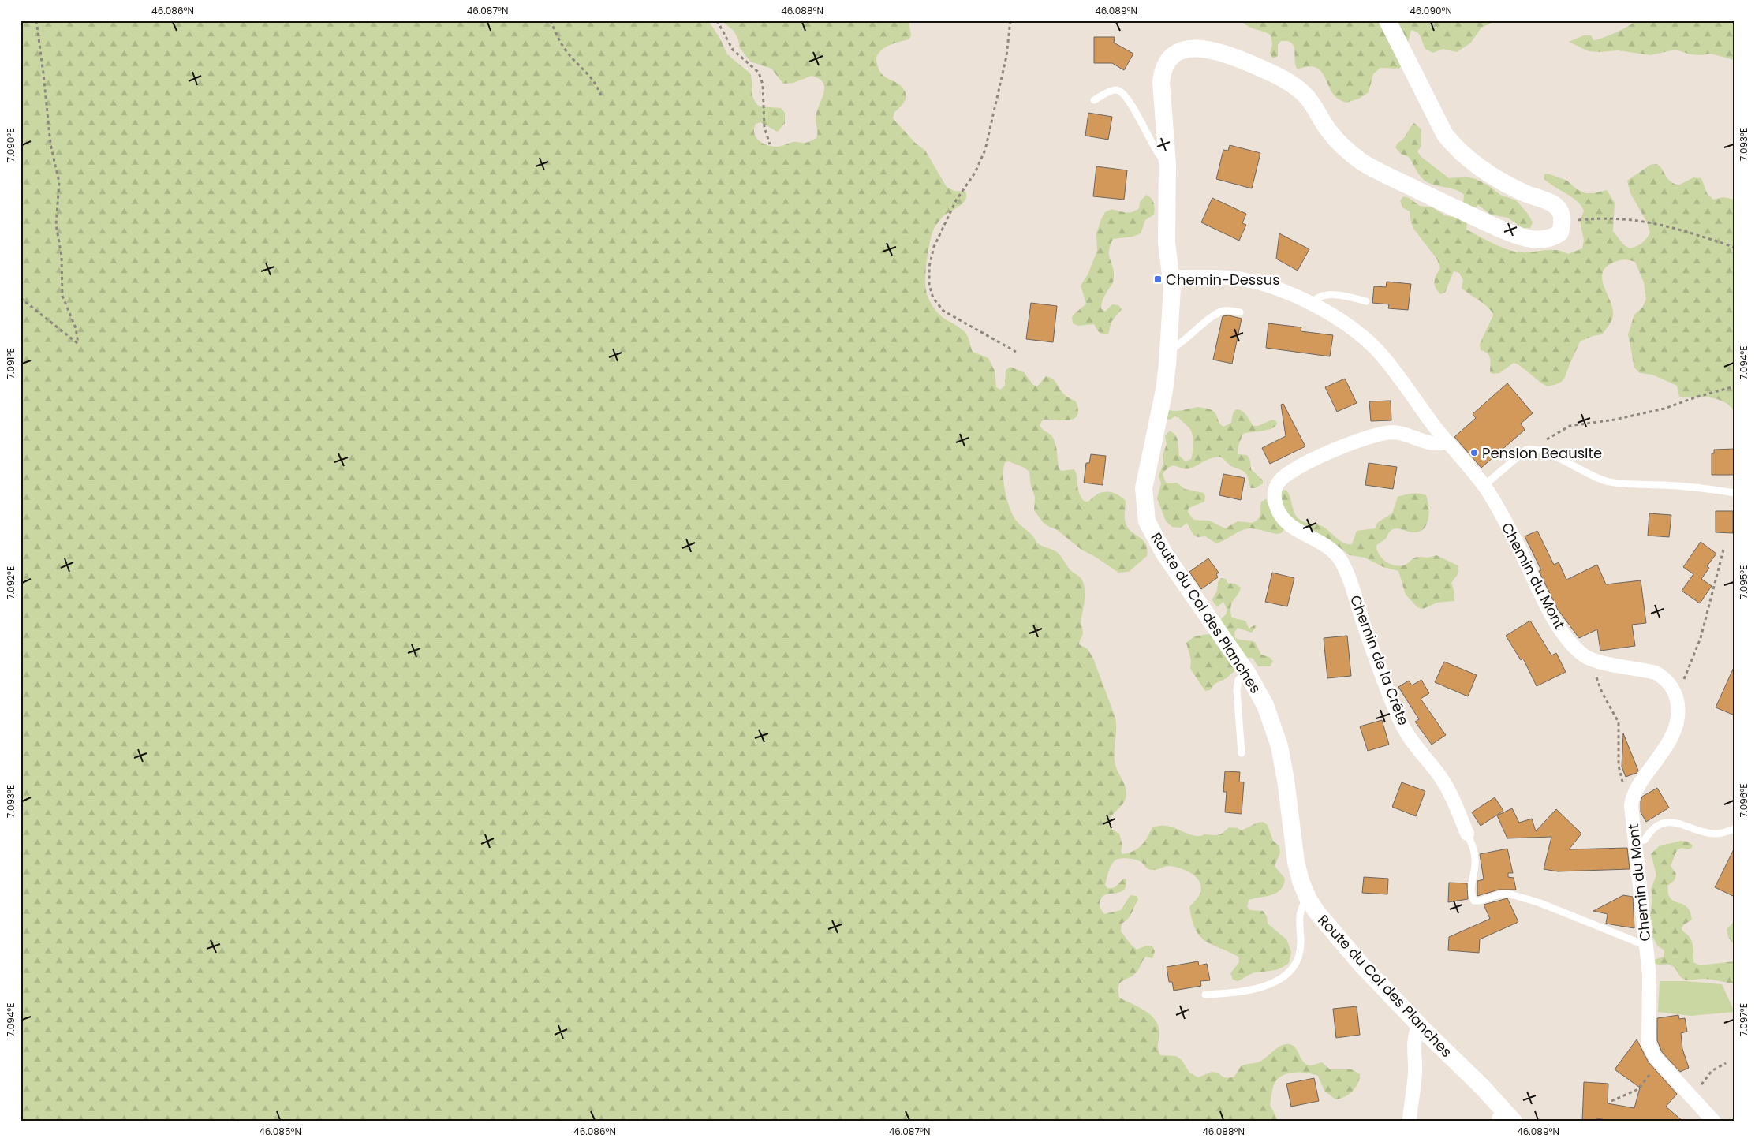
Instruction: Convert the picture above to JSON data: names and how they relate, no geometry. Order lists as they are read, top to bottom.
{
  "streets": {
    "street": ["Chemin du Mont", "Route du Col des Planches", "Chemin de la Crête"]
  },
  "crossings": [
    ["Chemin du Mont", "Route du Col des Planches"],
    ["Chemin du Mont", "Chemin de la Crête"]
  ],
  "places": {
    "transit": ["Chemin-Dessus"],
    "other": ["Pension Beausite"]
  },
  "coordinates": [
    "46.086°N",
    "46.087°N",
    "46.088°N",
    "46.089°N",
    "46.090°N",
    "7.093°E",
    "7.090°E",
    "7.094°E",
    "7.091°E",
    "7.095°E",
    "7.092°E",
    "7.096°E",
    "7.097°E",
    "46.085°N"
  ]
}
